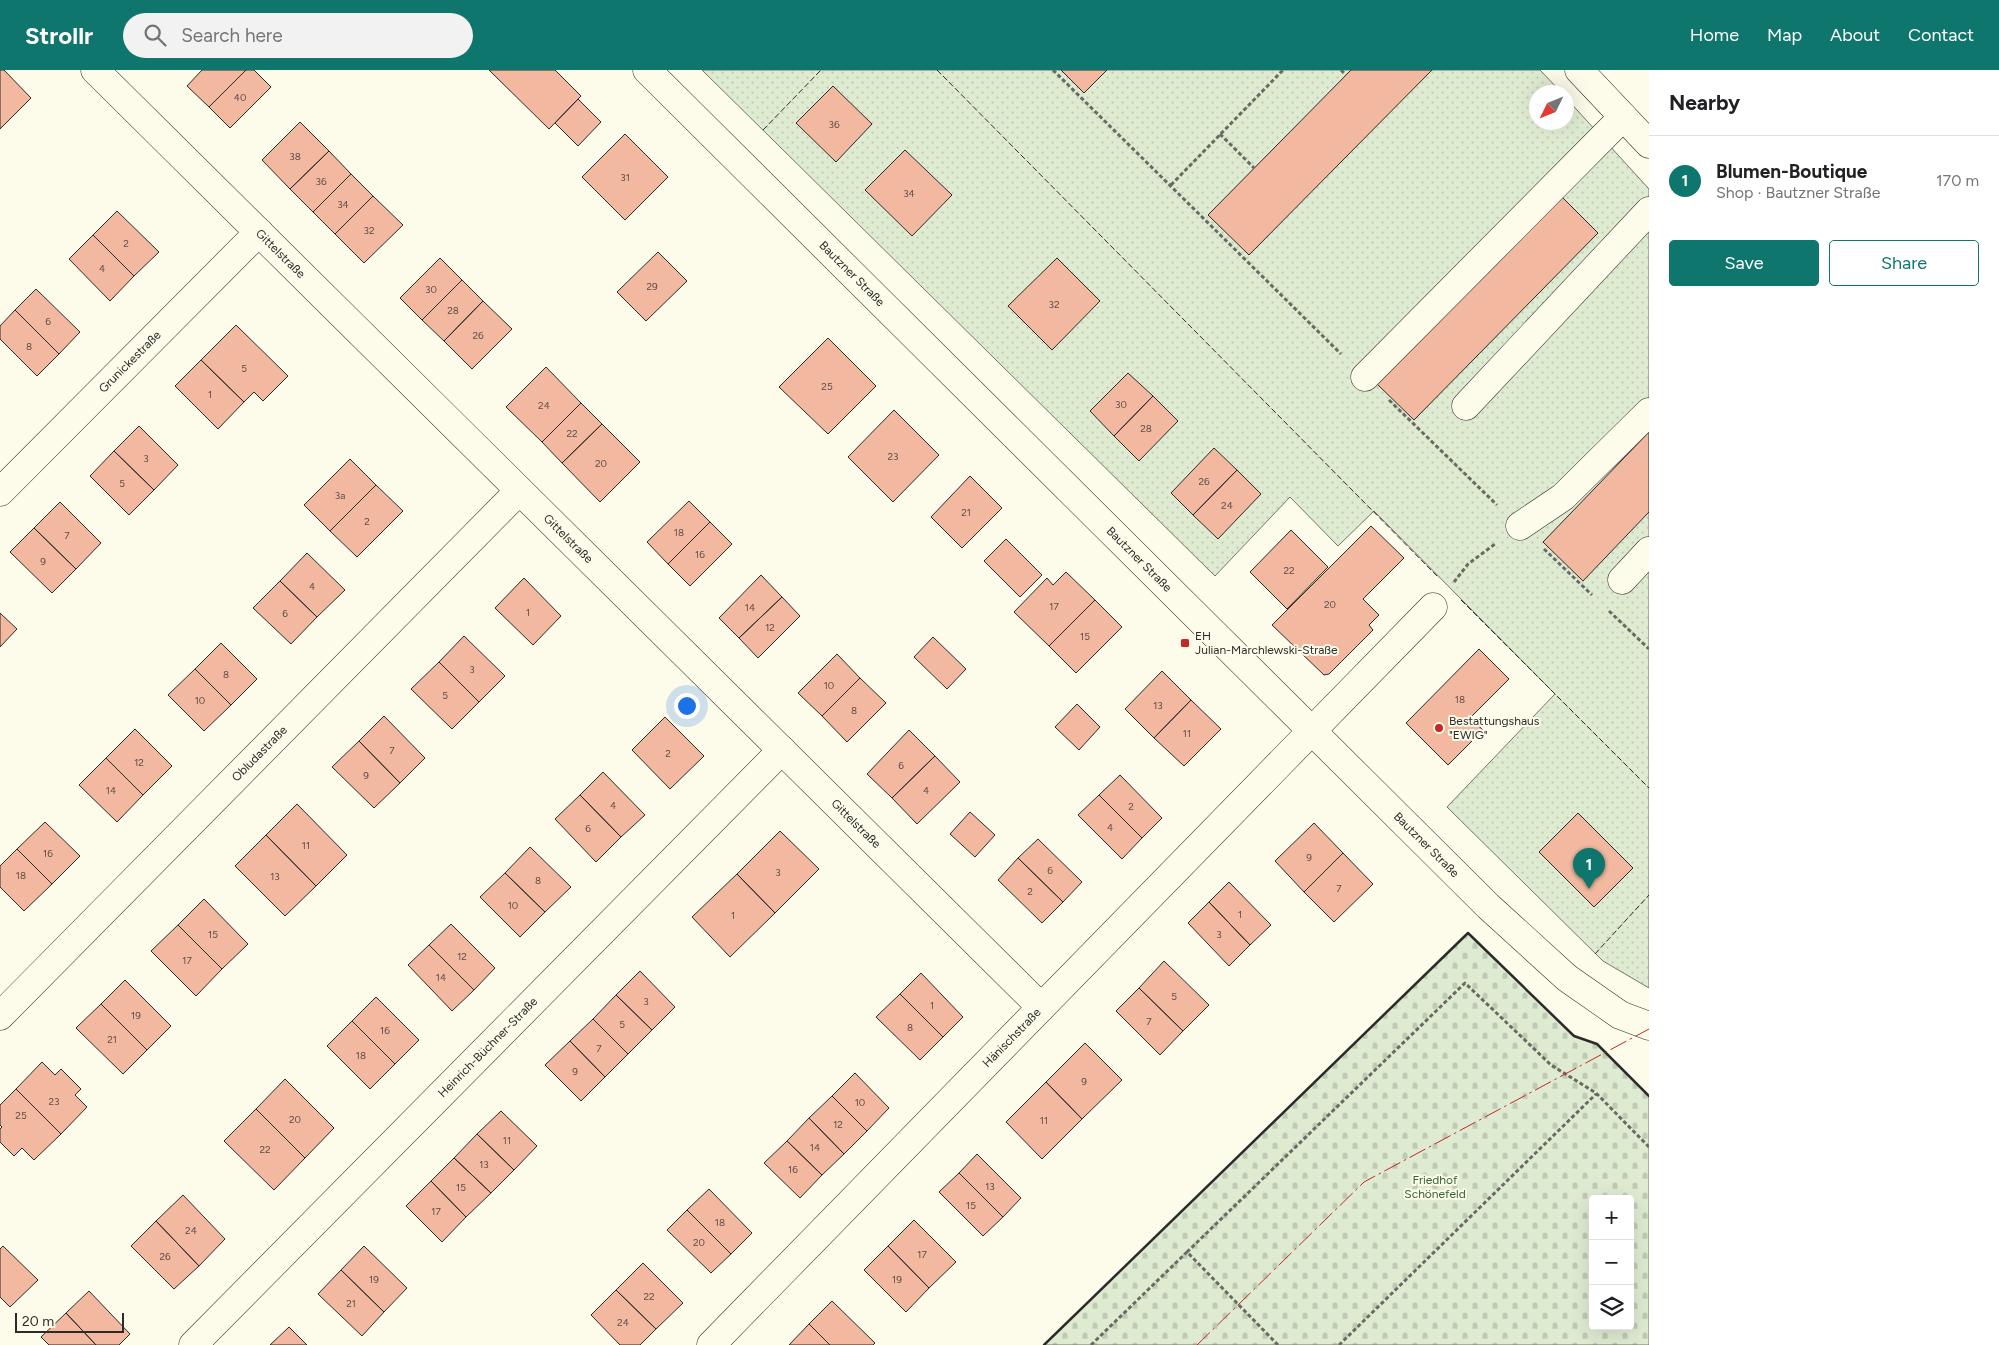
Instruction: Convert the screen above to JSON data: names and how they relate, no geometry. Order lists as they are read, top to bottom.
{
  "streets": {
    "street": [
      "Gittelstraße",
      "Bautzner Straße",
      "Grunickestraße",
      "Obludastraße",
      "Hänischstraße",
      "Heinrich-Büchner-Straße"
    ]
  },
  "crossings": [
    ["Gittelstraße", "Grunickestraße"],
    ["Gittelstraße", "Obludastraße"],
    ["Gittelstraße", "Hänischstraße"],
    ["Gittelstraße", "Heinrich-Büchner-Straße"],
    ["Bautzner Straße", "Hänischstraße"]
  ],
  "parks": ["Friedhof Schönefeld"],
  "places": {
    "transit": ["EH Julian-Marchlewski-Straße"],
    "other": ["Bestattungshaus \"EWIG\""]
  },
  "house_numbers": [
    "40",
    "36",
    "38",
    "31",
    "36",
    "34",
    "34",
    "32",
    "2",
    "4",
    "29",
    "30",
    "32",
    "28",
    "6",
    "26",
    "8",
    "5",
    "25",
    "1",
    "30",
    "24",
    "28",
    "22",
    "23",
    "3",
    "20",
    "26",
    "5",
    "3a",
    "24",
    "21",
    "2",
    "18",
    "7",
    "16",
    "9",
    "22",
    "4",
    "20",
    "17",
    "14",
    "1",
    "6",
    "12",
    "15",
    "3",
    "8",
    "10",
    "5",
    "18",
    "10",
    "13",
    "8",
    "11",
    "7",
    "2",
    "12",
    "6",
    "9",
    "14",
    "4",
    "4",
    "2",
    "4",
    "6",
    "11",
    "16",
    "9",
    "6",
    "3",
    "18",
    "13",
    "8",
    "7",
    "2",
    "10",
    "1",
    "1",
    "15",
    "3",
    "12",
    "17",
    "14",
    "5",
    "3",
    "1",
    "19",
    "7",
    "5",
    "8",
    "16",
    "21",
    "7",
    "18",
    "9",
    "9",
    "23",
    "10",
    "25",
    "20",
    "11",
    "12",
    "11",
    "14",
    "22",
    "13",
    "16",
    "13",
    "15",
    "15",
    "17",
    "18",
    "24",
    "20",
    "17",
    "26",
    "19",
    "19",
    "22",
    "21",
    "24"
  ],
  "scale_bar": "20 m",
  "north": "bottom left",
  "page": {
    "header": "Strollr",
    "search": "Search here",
    "nav": [
      "Home",
      "Map",
      "About",
      "Contact"
    ],
    "heading": "Nearby",
    "list": [
      {
        "mark": "1",
        "name": "Blumen-Boutique",
        "note": "Shop · Bautzner Straße",
        "value": "170 m"
      }
    ],
    "buttons": ["Save", "Share"],
    "pins": "1",
    "map_buttons": ["+", "−"],
    "scale": "20 m"
  }
}
